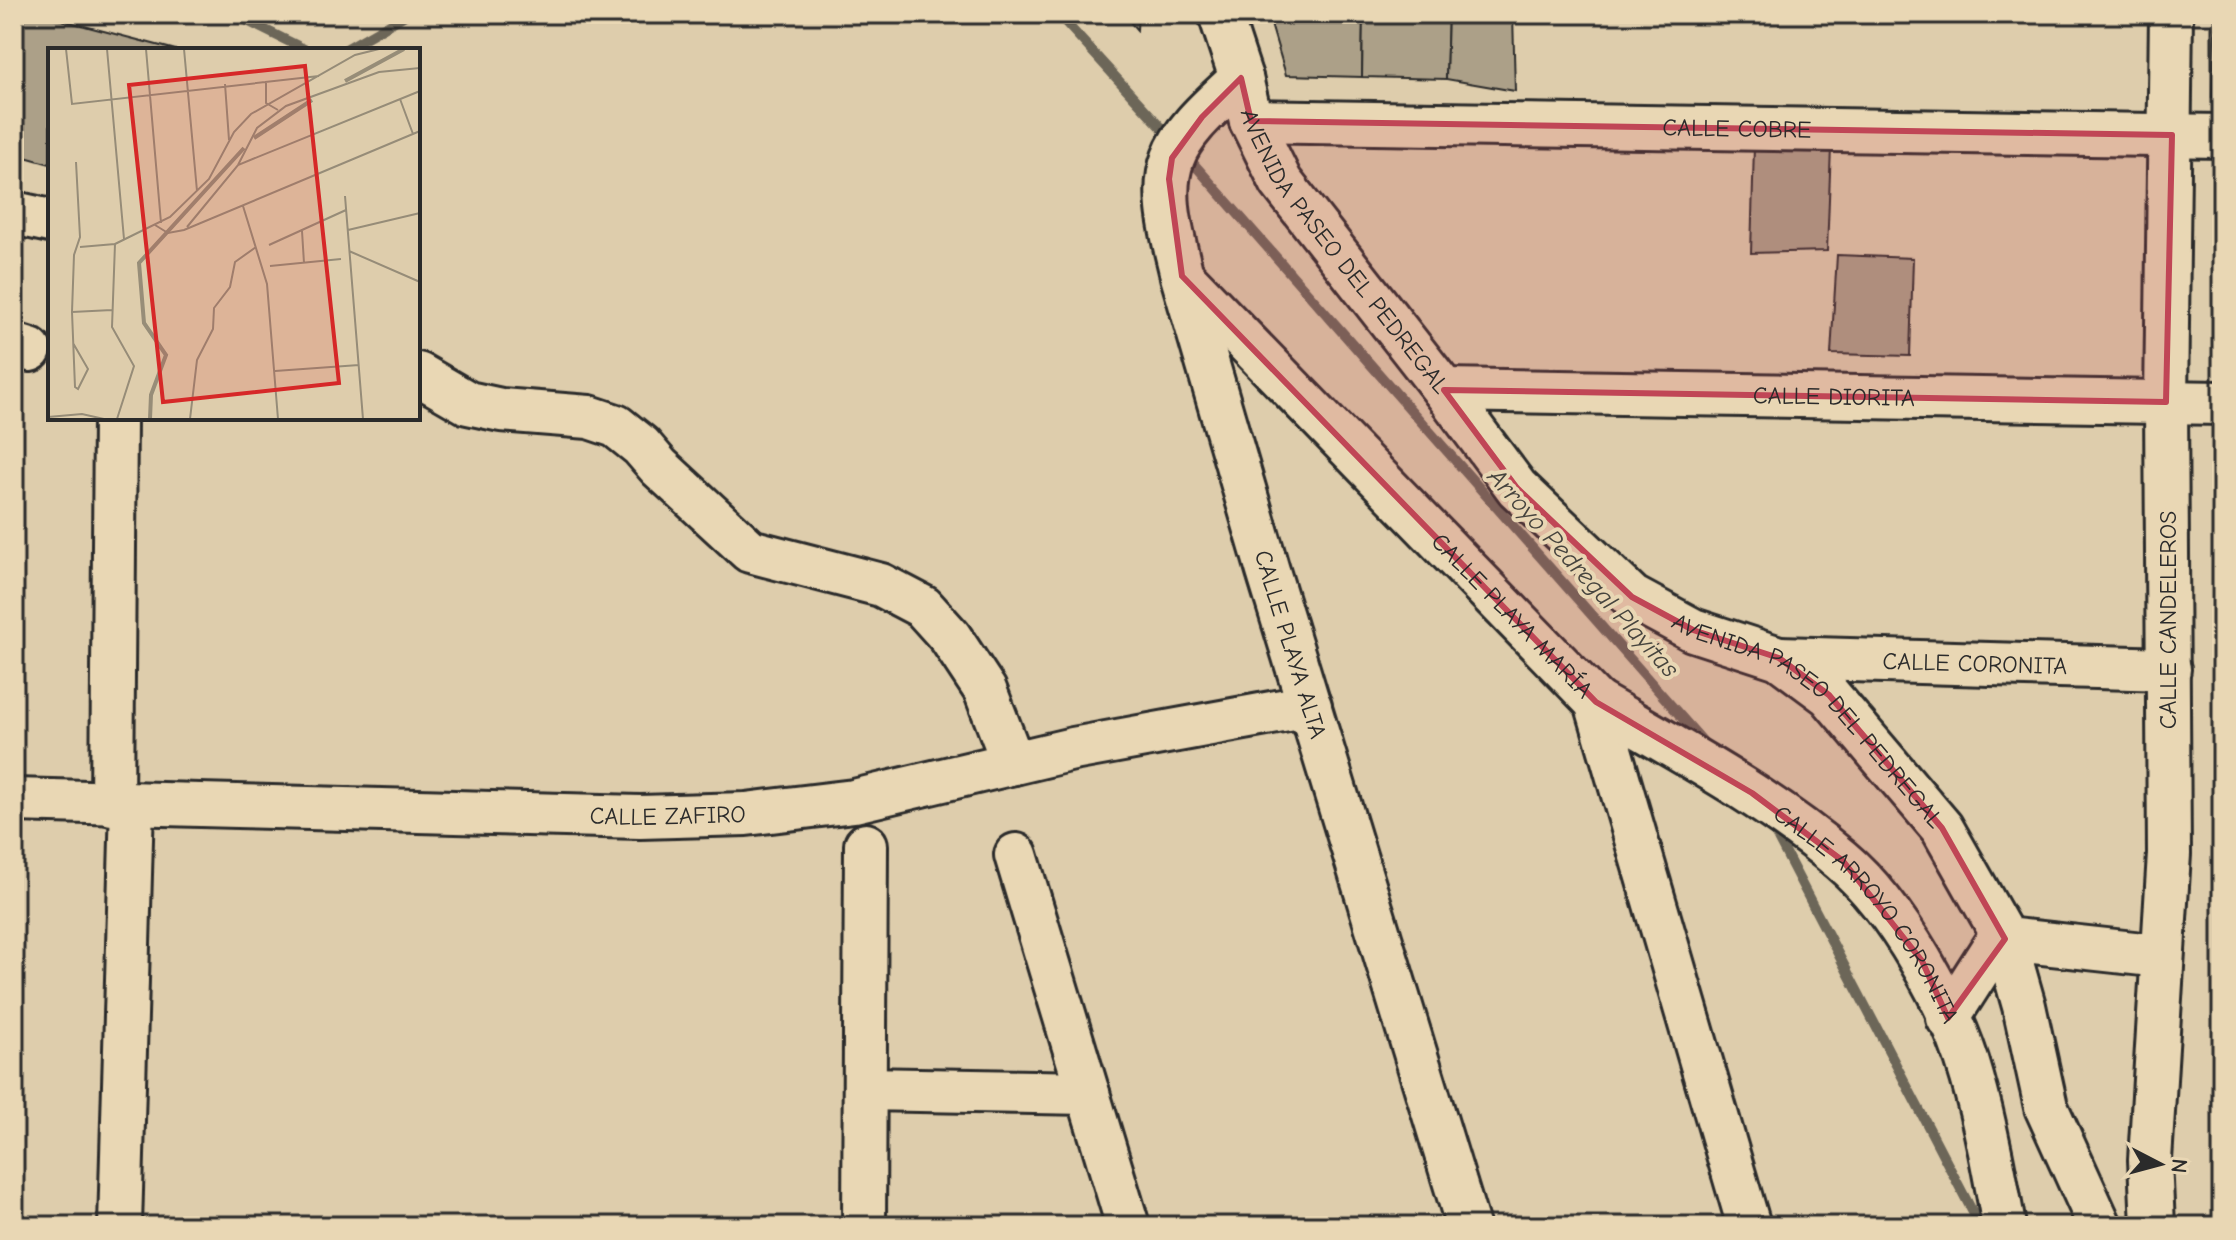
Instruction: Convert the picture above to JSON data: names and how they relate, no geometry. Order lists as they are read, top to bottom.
{
  "streets": {
    "street": [
      "CALLE COBRE",
      "AVENIDA PASEO DEL PEDREGAL",
      "CALLE DIORITA",
      "CALLE PLAYA MARÍA",
      "CALLE CANDELEROS",
      "CALLE PLAYA ALTA",
      "CALLE CORONITA",
      "CALLE ZAFIRO",
      "CALLE ARROYO CORONITA"
    ]
  },
  "crossings": [
    ["CALLE COBRE", "AVENIDA PASEO DEL PEDREGAL"],
    ["CALLE COBRE", "CALLE CANDELEROS"],
    ["AVENIDA PASEO DEL PEDREGAL", "CALLE DIORITA"],
    ["AVENIDA PASEO DEL PEDREGAL", "CALLE PLAYA ALTA"],
    ["AVENIDA PASEO DEL PEDREGAL", "CALLE CORONITA"],
    ["CALLE DIORITA", "CALLE CANDELEROS"],
    ["CALLE PLAYA MARÍA", "CALLE PLAYA ALTA"],
    ["CALLE PLAYA MARÍA", "CALLE ARROYO CORONITA"],
    ["CALLE CANDELEROS", "CALLE CORONITA"],
    ["CALLE PLAYA ALTA", "CALLE ZAFIRO"]
  ],
  "water": ["Arroyo Pedregal Playitas"],
  "north": "right"
}
